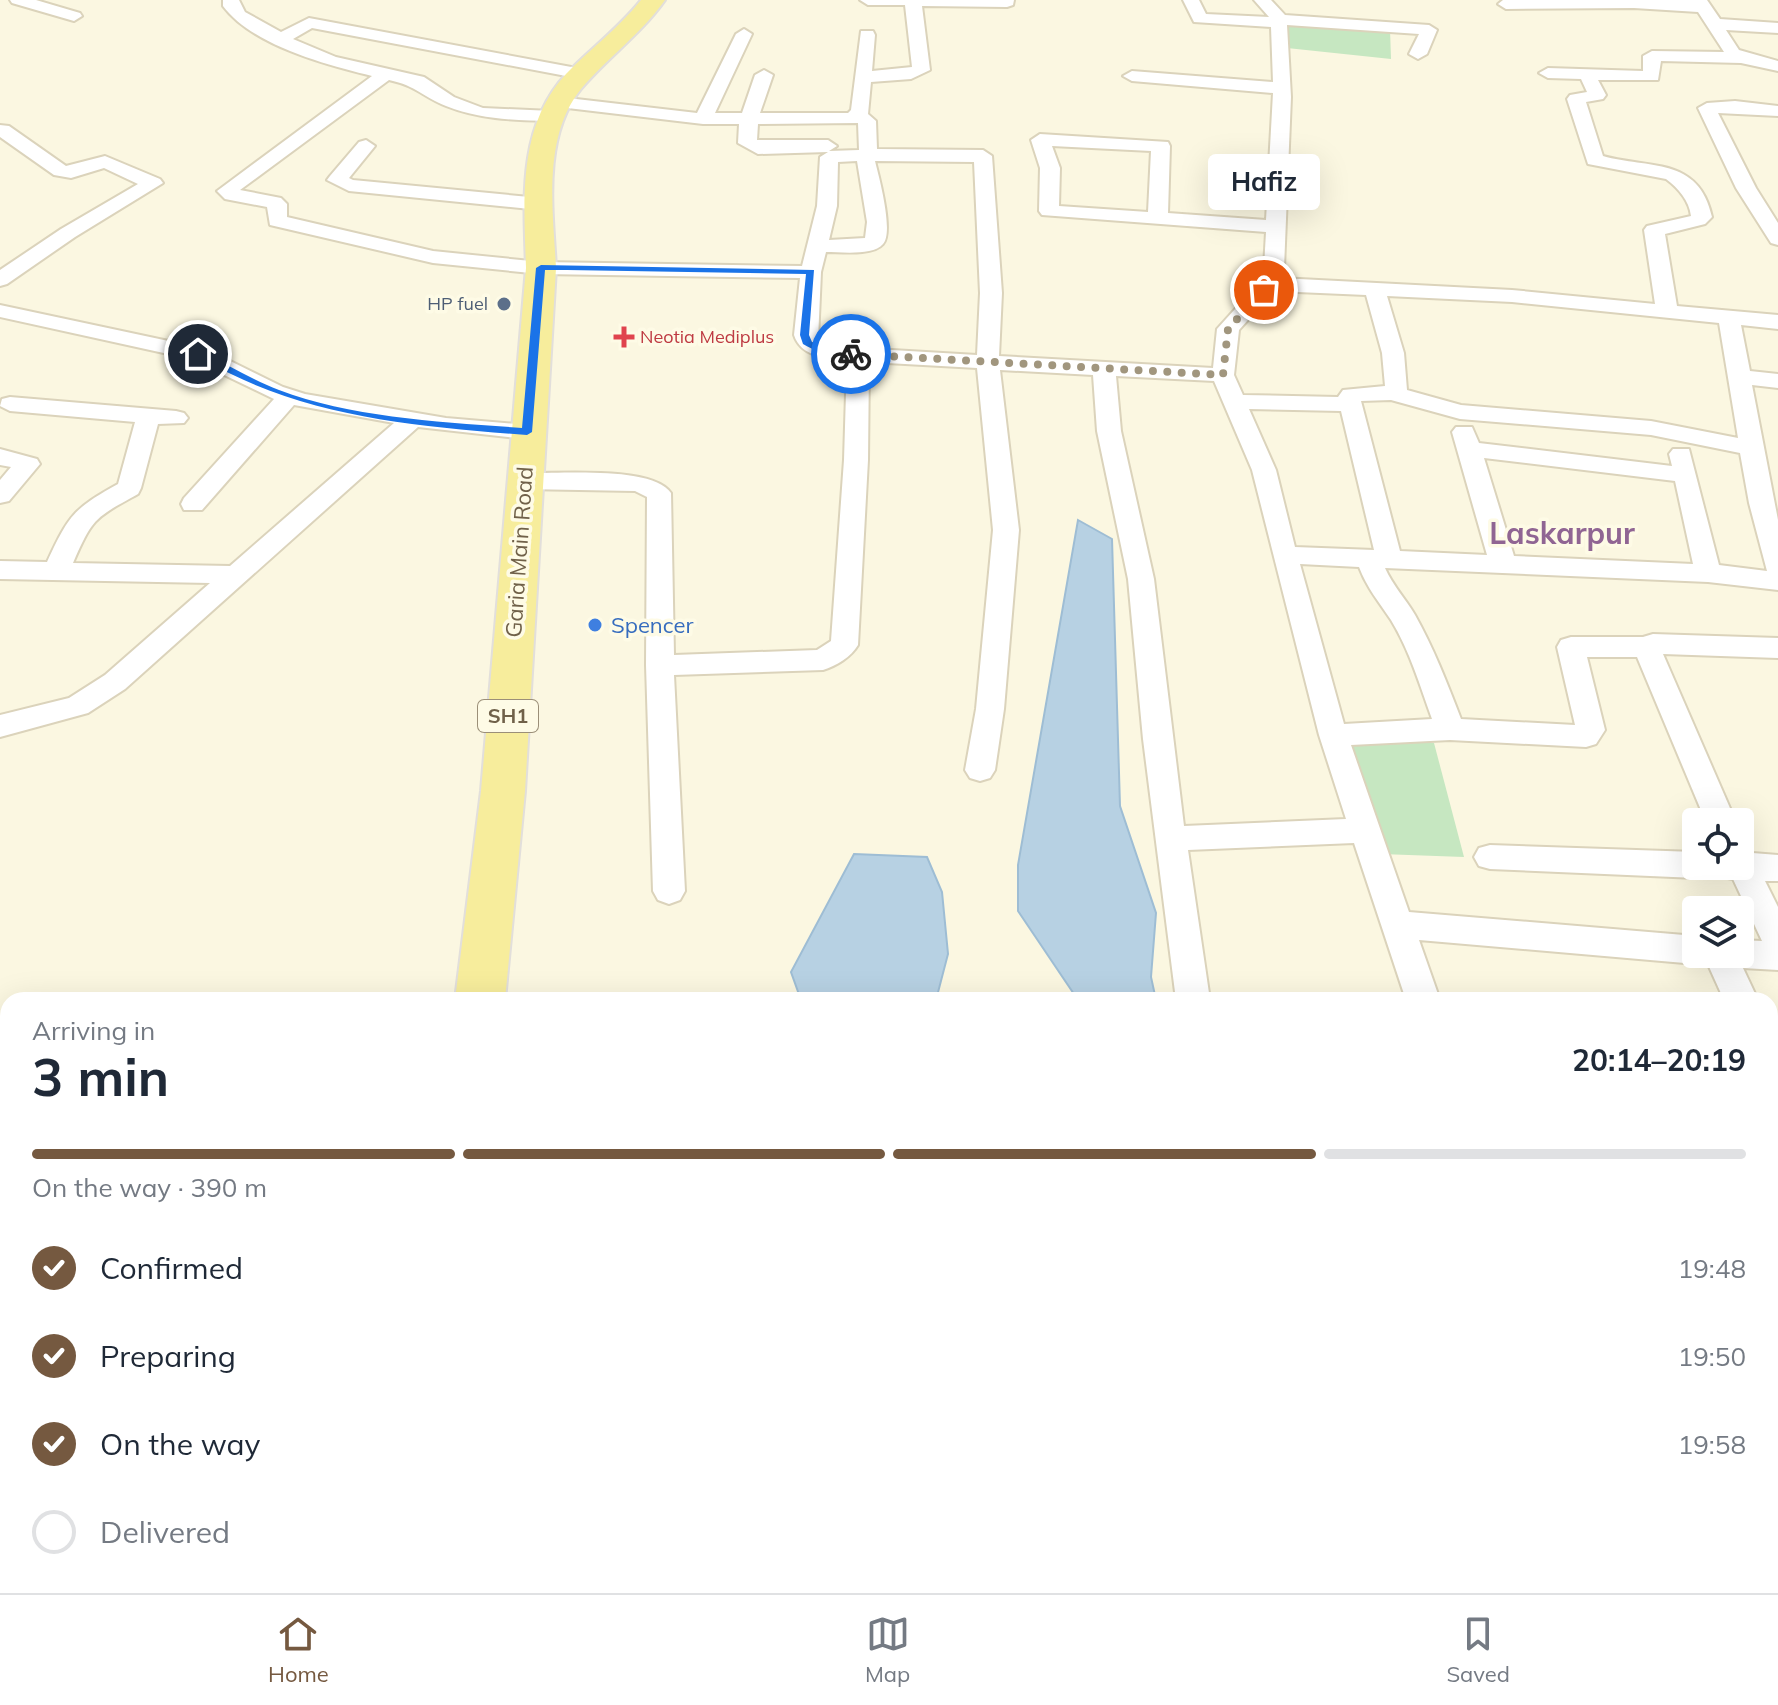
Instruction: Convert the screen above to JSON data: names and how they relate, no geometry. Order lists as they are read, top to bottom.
{
  "streets": {
    "main road": ["Garia Main Road", "SH1"]
  },
  "districts": ["Laskarpur"],
  "places": {
    "other": ["Hafiz", "HP fuel", "Spencer"],
    "health": ["Neotia Mediplus"]
  },
  "page": {
    "bubble": "Hafiz",
    "heading": ["3 min", "Arriving in", "20:14–20:19"],
    "bar": "On the way · 390 m",
    "list": [
      ["Confirmed", "19:48"],
      ["Preparing", "19:50"],
      ["On the way", "19:58"],
      "Delivered"
    ],
    "tabs": ["Home", "Map", "Saved"]
  }
}
